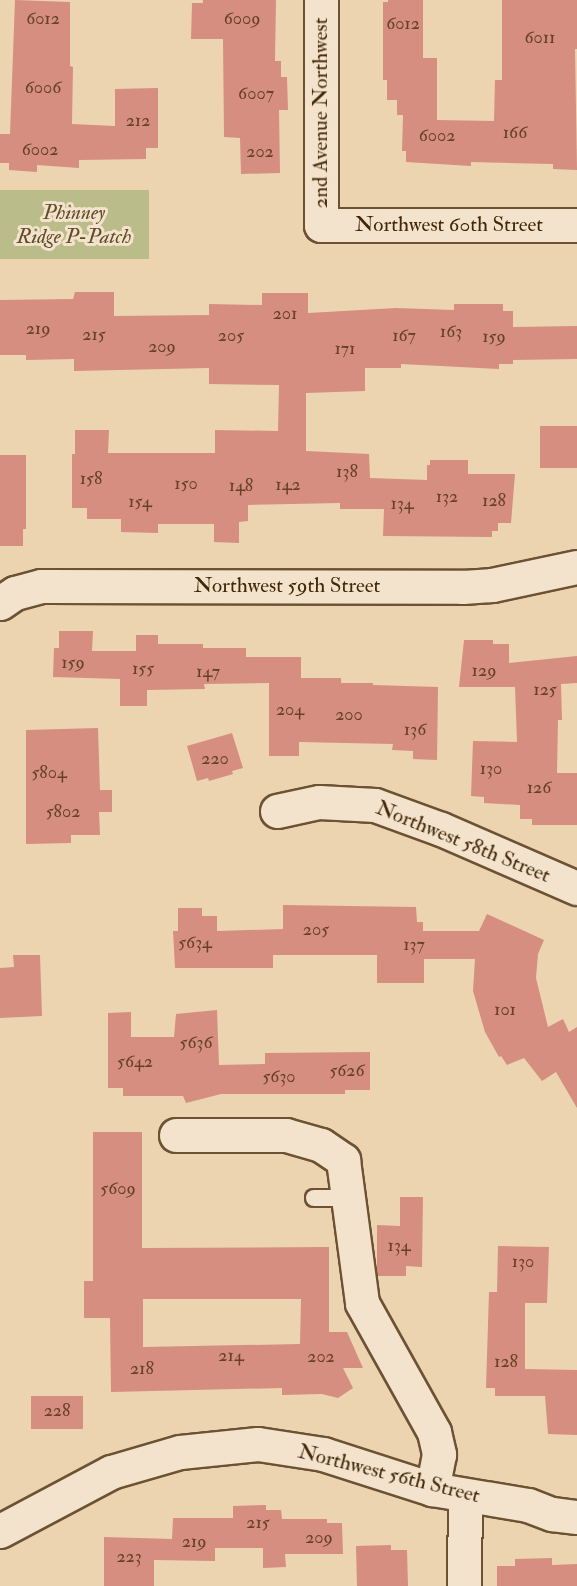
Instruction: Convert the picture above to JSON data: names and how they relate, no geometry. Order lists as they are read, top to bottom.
{
  "streets": {
    "street": [
      "2nd Avenue Northwest",
      "Northwest 60th Street",
      "Northwest 59th Street",
      "Northwest 58th Street",
      "Northwest 56th Street"
    ]
  },
  "crossings": [
    ["2nd Avenue Northwest", "Northwest 60th Street"]
  ],
  "parks": ["Phinney Ridge P-Patch"],
  "house_numbers": [
    "6012",
    "6009",
    "6012",
    "6011",
    "6006",
    "6007",
    "212",
    "166",
    "6002",
    "6002",
    "202",
    "201",
    "219",
    "163",
    "215",
    "205",
    "167",
    "159",
    "209",
    "171",
    "138",
    "158",
    "150",
    "142",
    "148",
    "132",
    "128",
    "154",
    "134",
    "159",
    "155",
    "129",
    "147",
    "125",
    "204",
    "200",
    "136",
    "220",
    "130",
    "5804",
    "126",
    "5802",
    "205",
    "5634",
    "137",
    "101",
    "5636",
    "5642",
    "5626",
    "5630",
    "5609",
    "134",
    "130",
    "214",
    "202",
    "128",
    "218",
    "228",
    "215",
    "209",
    "219",
    "223"
  ]
}
